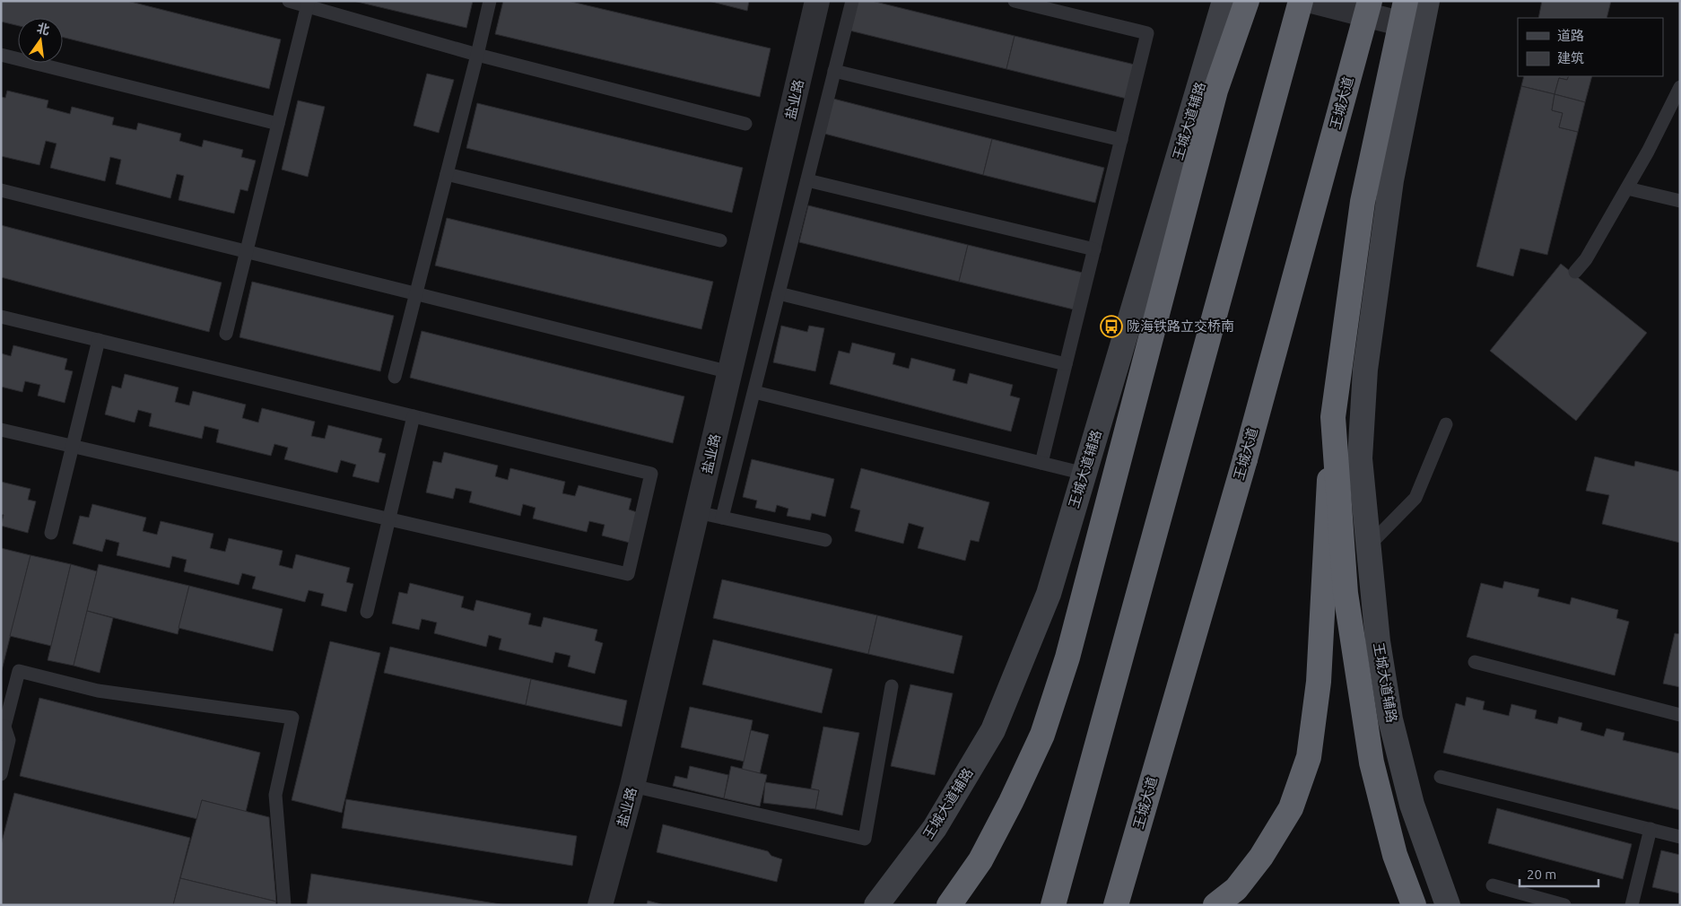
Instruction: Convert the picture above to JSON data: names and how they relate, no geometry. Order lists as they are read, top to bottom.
{
  "streets": {
    "highway": ["王城大道"],
    "main road": ["王城大道辅路"],
    "street": ["盐业路"]
  },
  "places": {
    "bus stop": ["陇海铁路立交桥南"]
  },
  "legend": ["道路", "建筑"],
  "scale_bar": "20 m",
  "north": "top"
}
